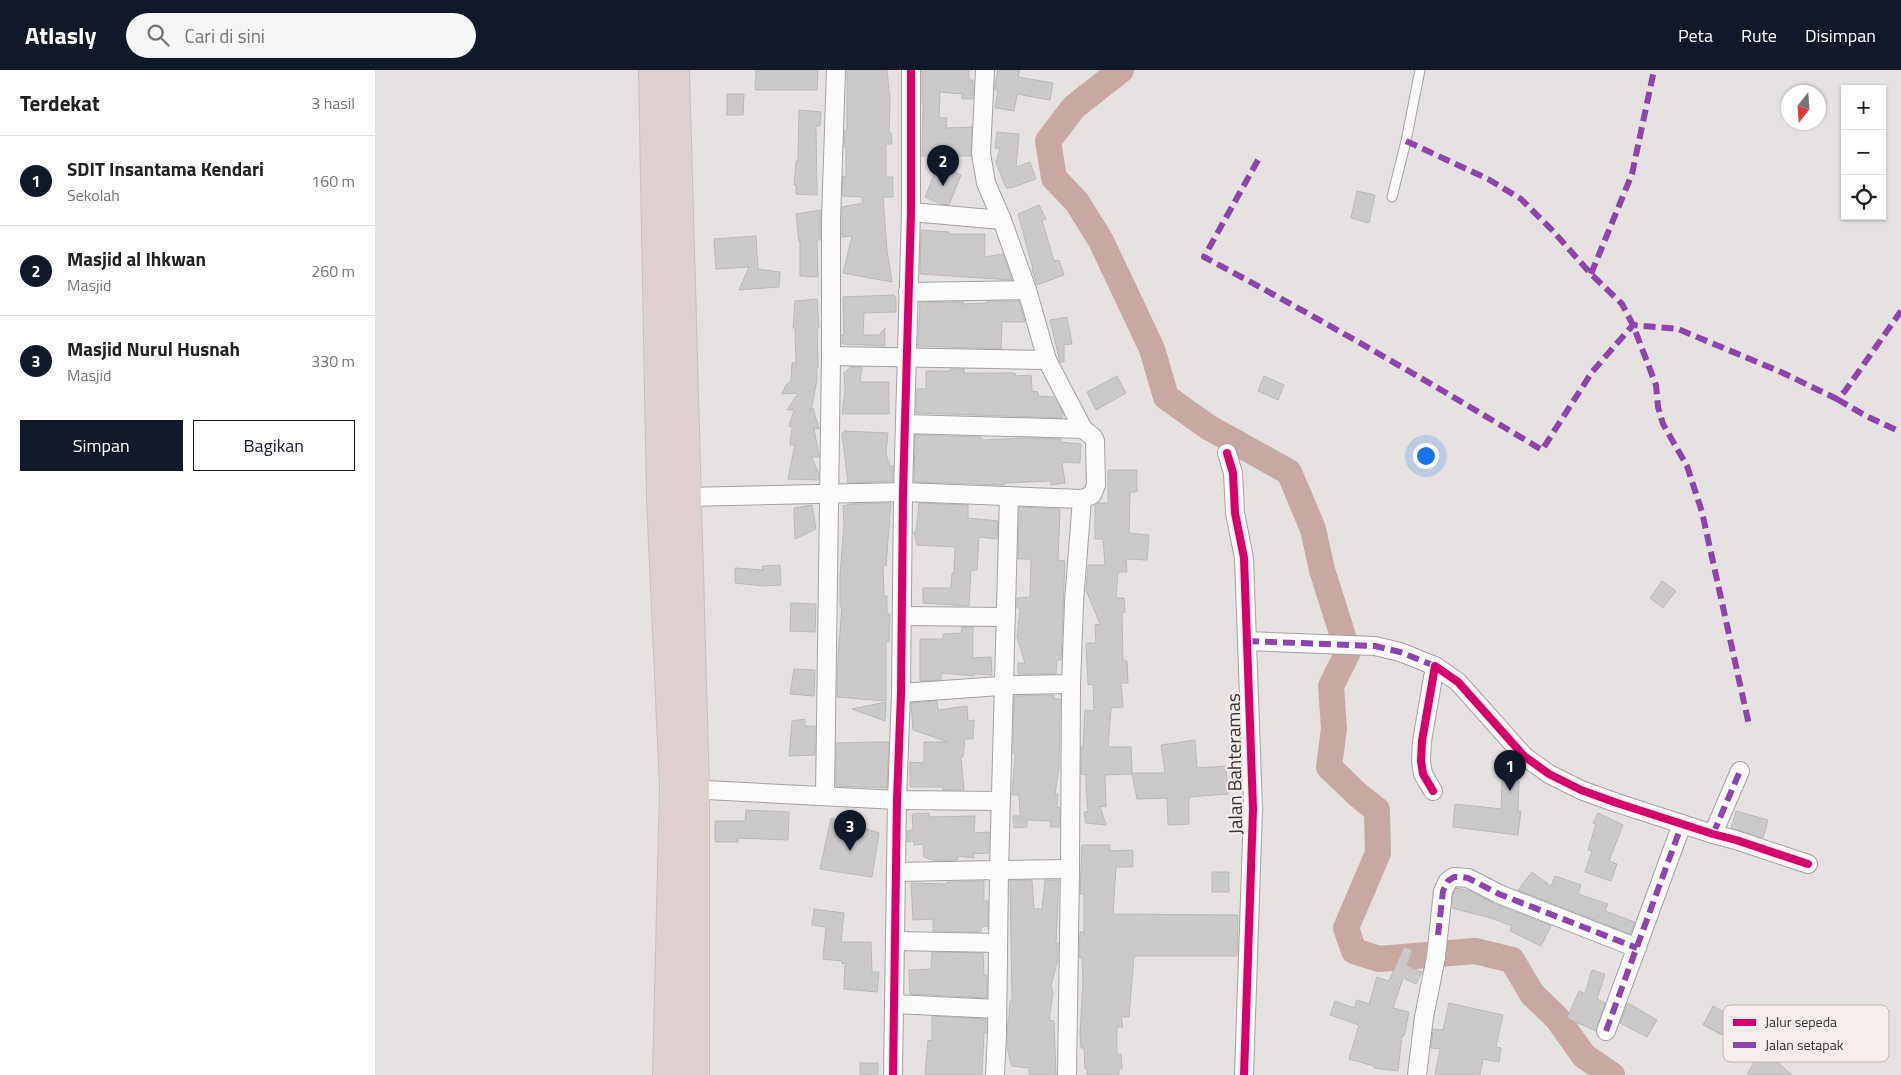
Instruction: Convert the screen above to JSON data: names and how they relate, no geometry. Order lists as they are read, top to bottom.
{
  "streets": {
    "street": ["Jalan Bahteramas"]
  },
  "legend": ["Jalur sepeda", "Jalan setapak"],
  "north": "bottom",
  "page": {
    "header": "Atlasly",
    "search": "Cari di sini",
    "nav": ["Peta", "Rute", "Disimpan"],
    "heading": ["Terdekat", "3 hasil"],
    "map_buttons": ["+", "−"],
    "list": [
      {
        "mark": "1",
        "name": "SDIT Insantama Kendari",
        "note": "Sekolah",
        "value": "160 m"
      },
      {
        "mark": "2",
        "name": "Masjid al Ihkwan",
        "note": "Masjid",
        "value": "260 m"
      },
      {
        "mark": "3",
        "name": "Masjid Nurul Husnah",
        "note": "Masjid",
        "value": "330 m"
      }
    ],
    "pins": ["2", "1", "3"],
    "buttons": ["Simpan", "Bagikan"]
  }
}
